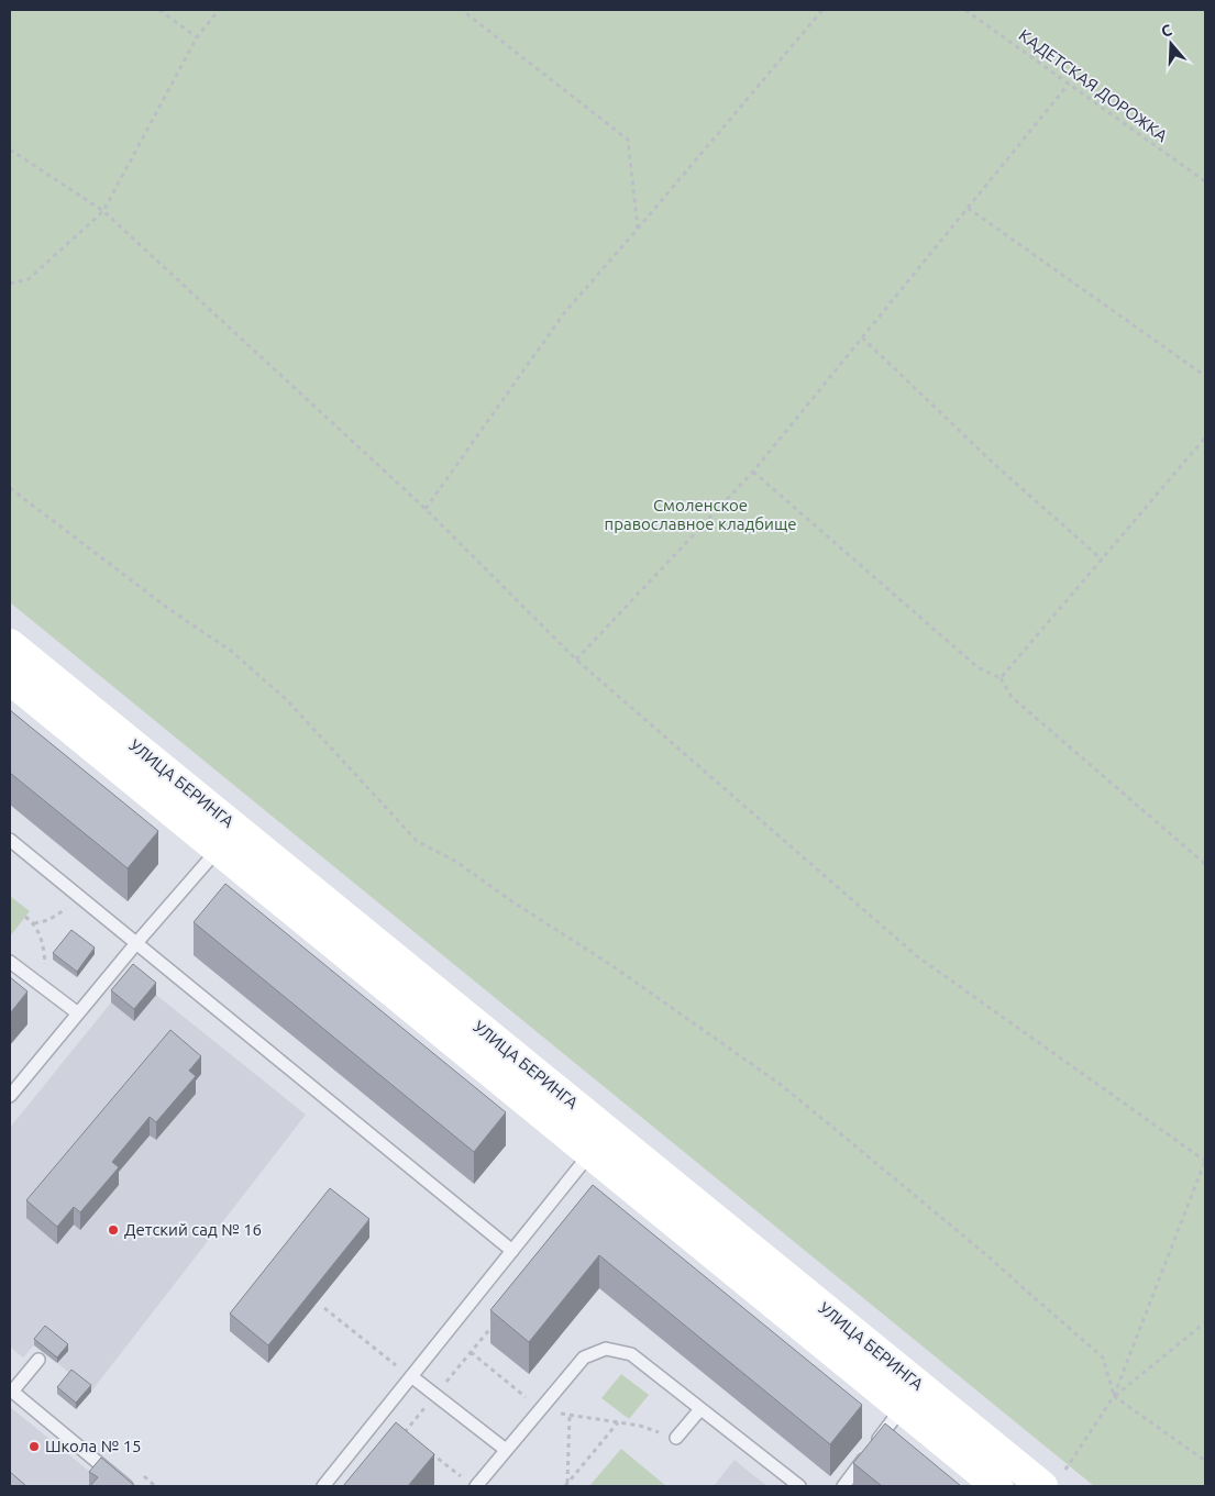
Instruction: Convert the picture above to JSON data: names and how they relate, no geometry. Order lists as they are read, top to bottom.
{
  "streets": {
    "street": ["УЛИЦА БЕРИНГА"],
    "path": ["КАДЕТСКАЯ ДОРОЖКА"]
  },
  "parks": ["Смоленское православное кладбище"],
  "places": ["Детский сад № 16", "Школа № 15"],
  "north": "top"
}
